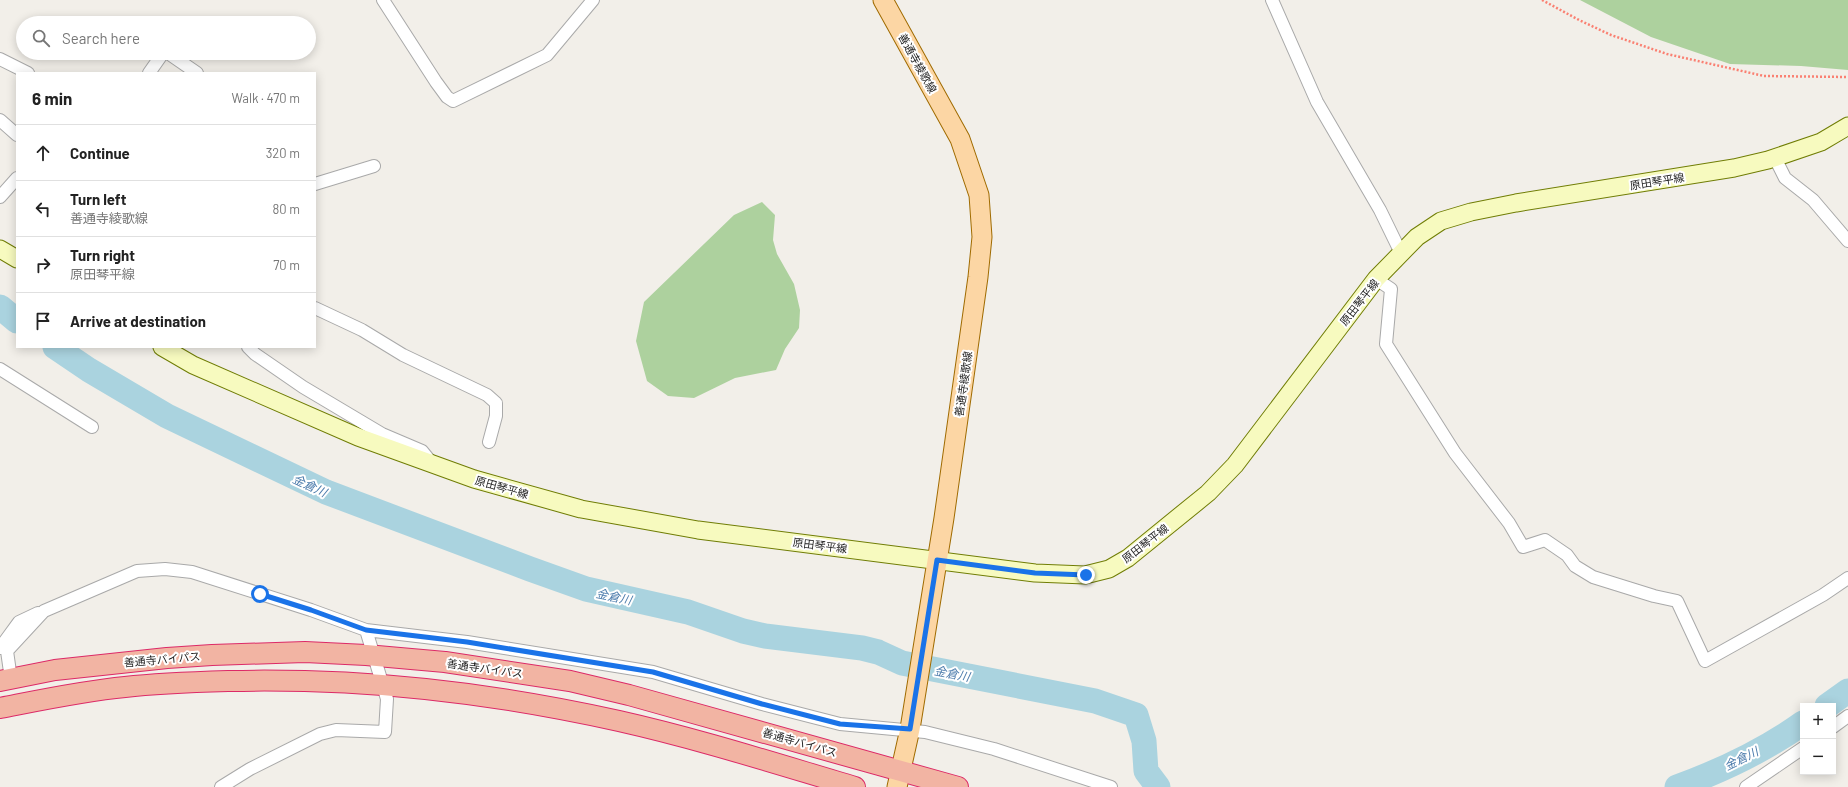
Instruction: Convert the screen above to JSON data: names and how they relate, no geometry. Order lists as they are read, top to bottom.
{
  "streets": {
    "highway": ["善通寺バイパス"],
    "main road": ["善通寺綾歌線", "原田琴平線"]
  },
  "crossings": [
    ["善通寺綾歌線", "原田琴平線"],
    ["善通寺綾歌線", "善通寺バイパス"]
  ],
  "water": ["金倉川"],
  "page": {
    "search": "Search here",
    "heading": ["6 min", "Walk · 470 m"],
    "list": [
      ["Continue", "320 m"],
      ["Turn left", "善通寺綾歌線", "80 m"],
      ["Turn right", "原田琴平線", "70 m"],
      "Arrive at destination"
    ],
    "map_buttons": ["+", "−"]
  }
}
